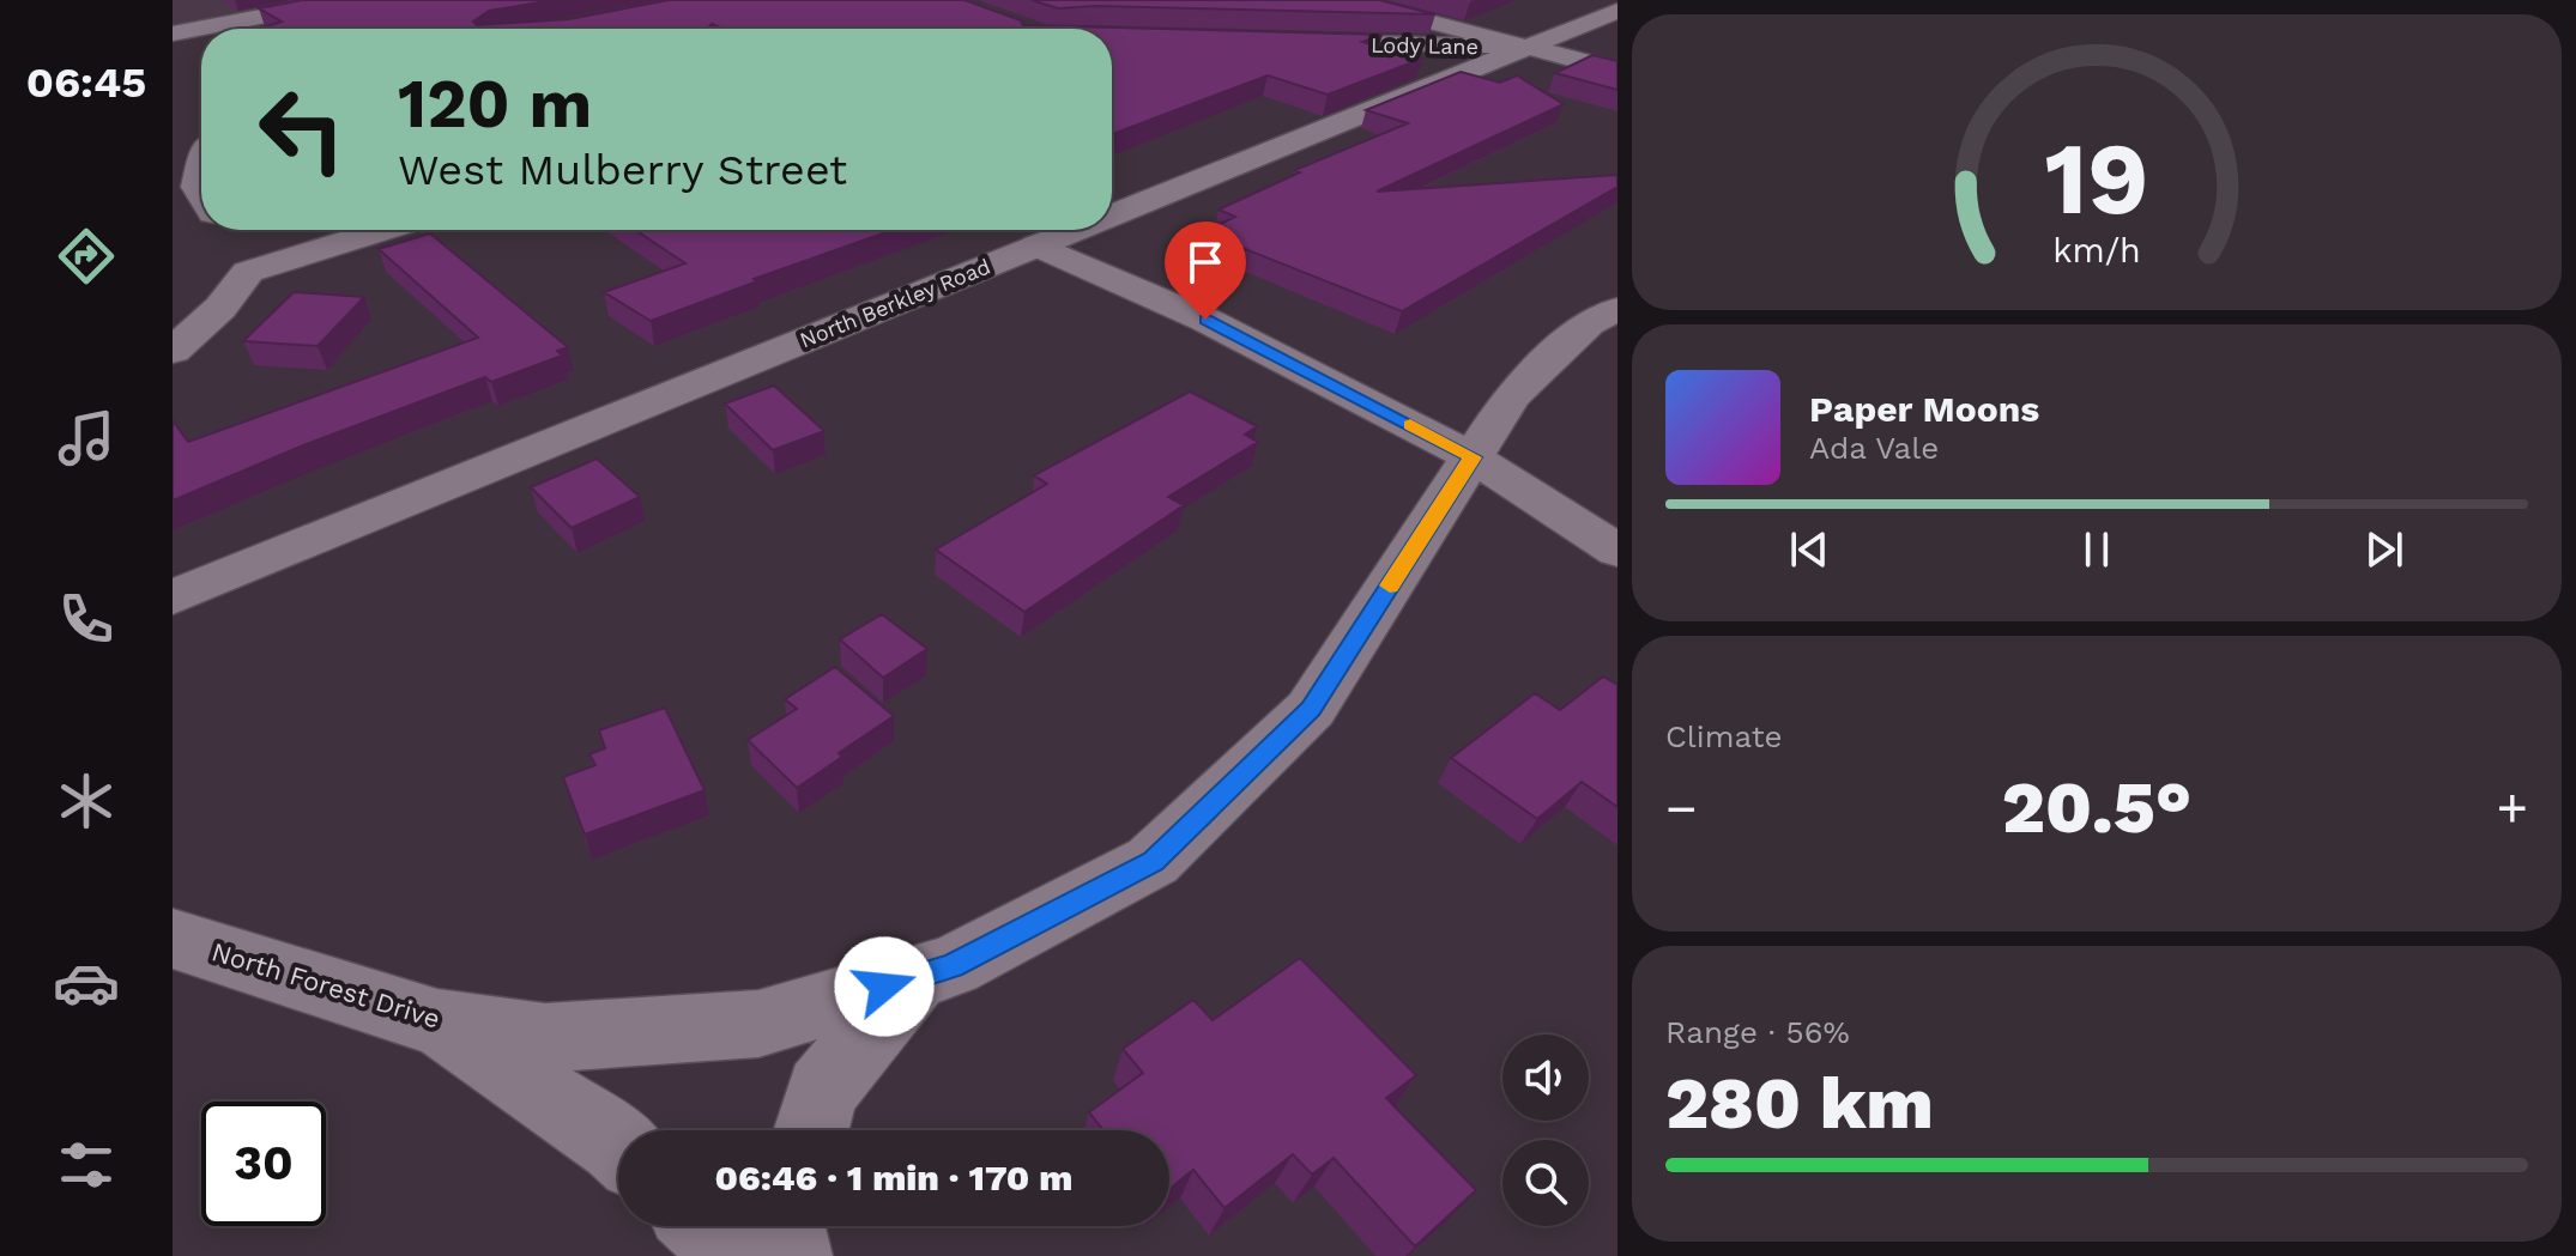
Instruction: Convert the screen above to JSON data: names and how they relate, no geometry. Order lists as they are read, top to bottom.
{
  "streets": {
    "street": ["Lody Lane", "North Berkley Road", "North Forest Drive"]
  },
  "crossings": [
    ["Lody Lane", "North Berkley Road"]
  ],
  "page": {
    "tabs": "06:45",
    "turn": ["120 m", "West Mulberry Street"],
    "song": ["Paper Moons", "Ada Vale"],
    "tile": [
      "Climate",
      ["Range · 56%", "280 km"]
    ],
    "heat": ["−", "20.5°", "+"],
    "limit": "30",
    "trip": "06:46 · 1 min · 170 m",
    "gauge": ["19", "km/h"]
  }
}
